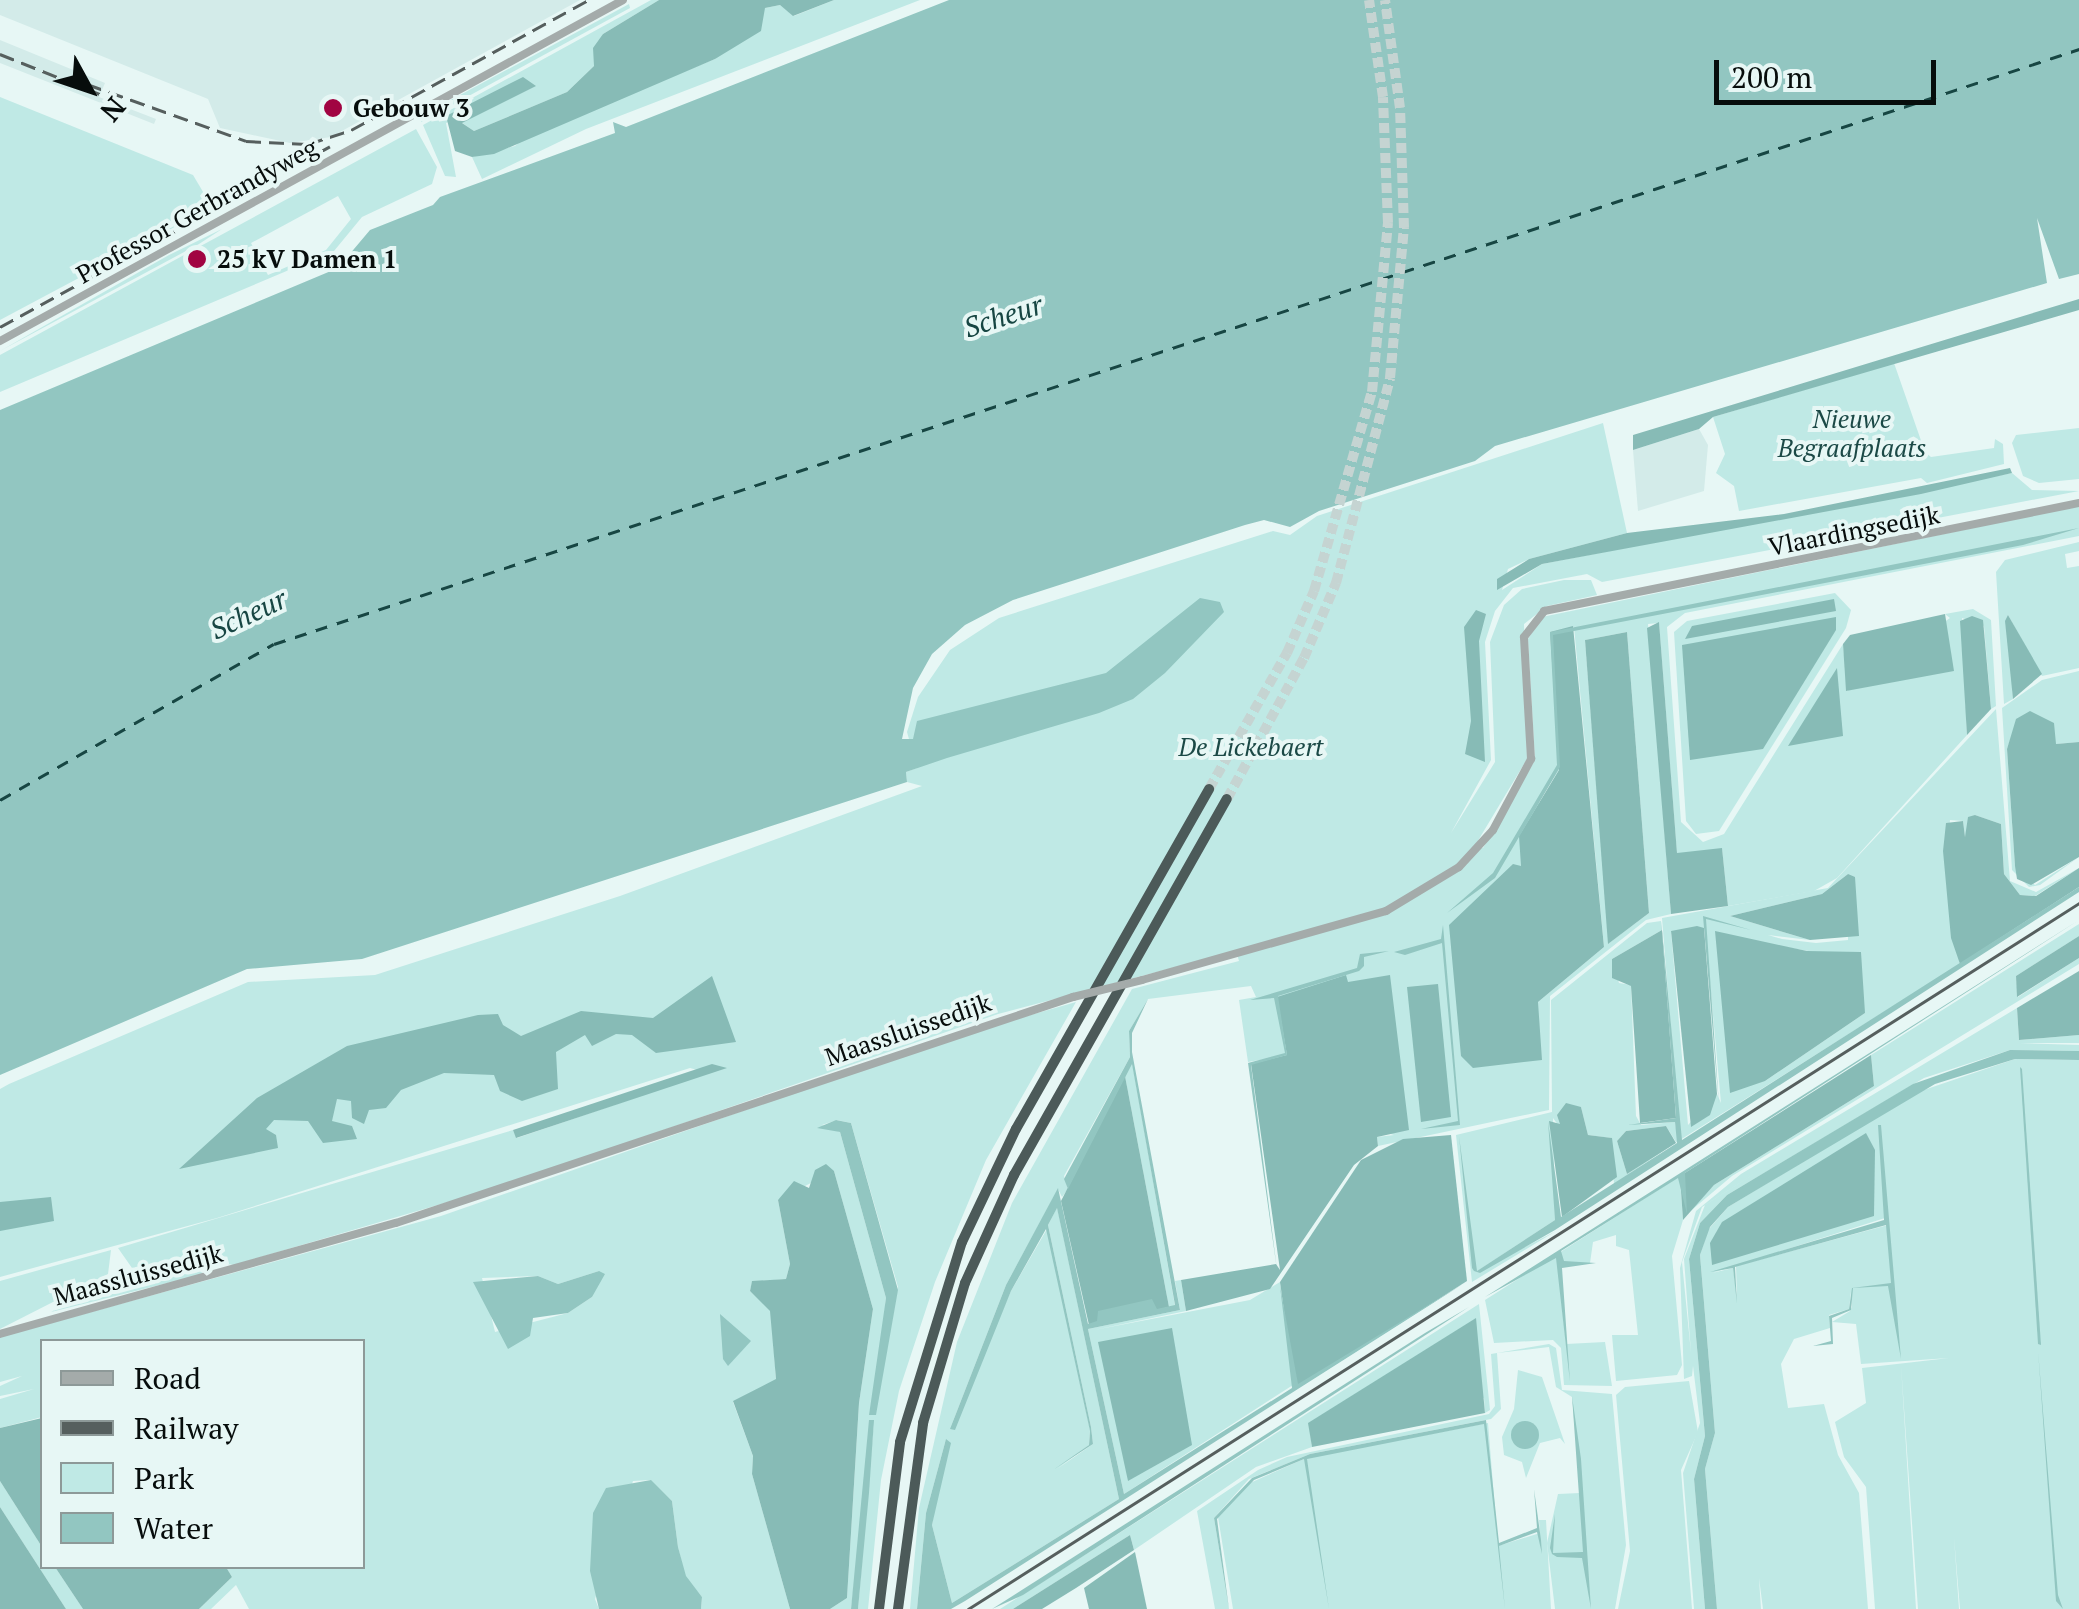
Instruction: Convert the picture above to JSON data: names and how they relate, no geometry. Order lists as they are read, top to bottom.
{
  "streets": {
    "street": ["Professor Gerbrandyweg", "Vlaardingsedijk", "Maassluissedijk"]
  },
  "crossings": [
    ["Vlaardingsedijk", "Maassluissedijk"]
  ],
  "water": ["Scheur"],
  "parks": ["Nieuwe Begraafplaats", "De Lickebaert"],
  "places": ["Gebouw 3", "25 kV Damen 1"],
  "legend": [
    "Road",
    "Railway",
    "Park",
    "Water"
  ],
  "scale_bar": "200 m",
  "north": "bottom right"
}
